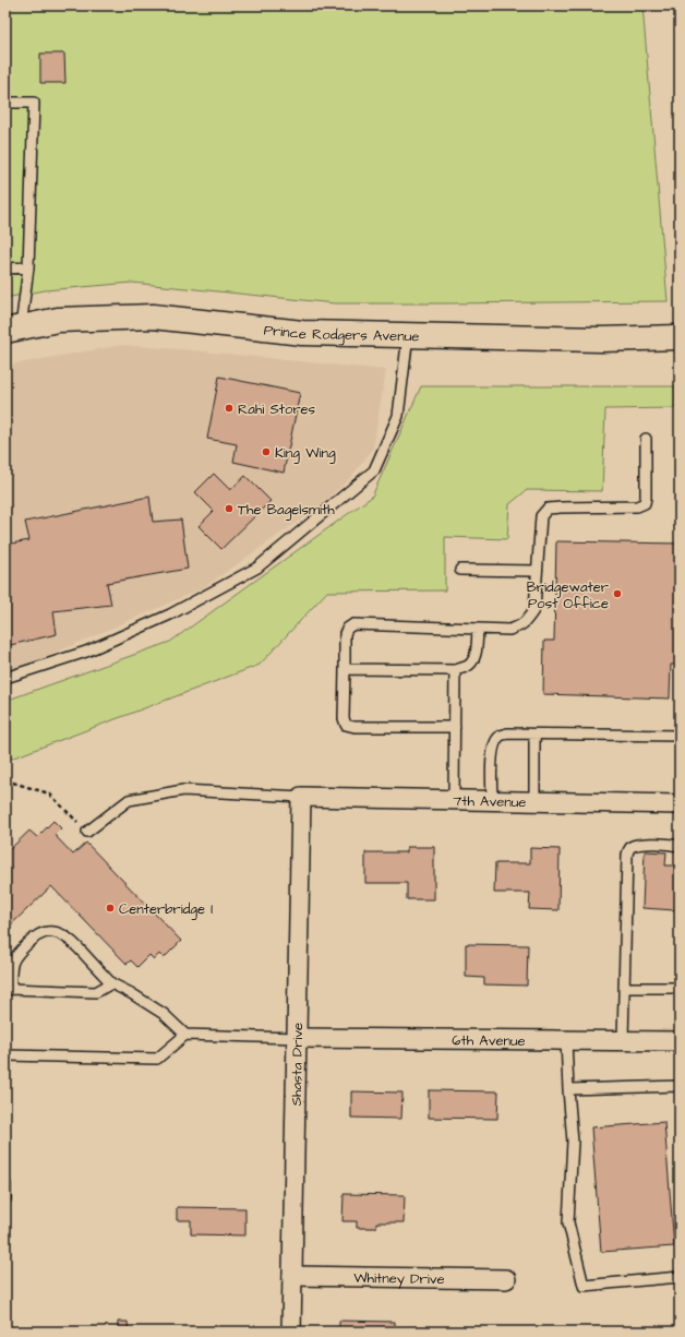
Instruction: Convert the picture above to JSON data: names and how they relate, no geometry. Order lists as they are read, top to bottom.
{
  "streets": {
    "street": [
      "Prince Rodgers Avenue",
      "7th Avenue",
      "6th Avenue",
      "Shasta Drive",
      "Whitney Drive"
    ]
  },
  "crossings": [
    ["7th Avenue", "Shasta Drive"],
    ["6th Avenue", "Shasta Drive"],
    ["Shasta Drive", "Whitney Drive"]
  ],
  "places": [
    "Rahi Stores",
    "King Wing",
    "The Bagelsmith",
    "Bridgewater Post Office",
    "Centerbridge I"
  ]
}
